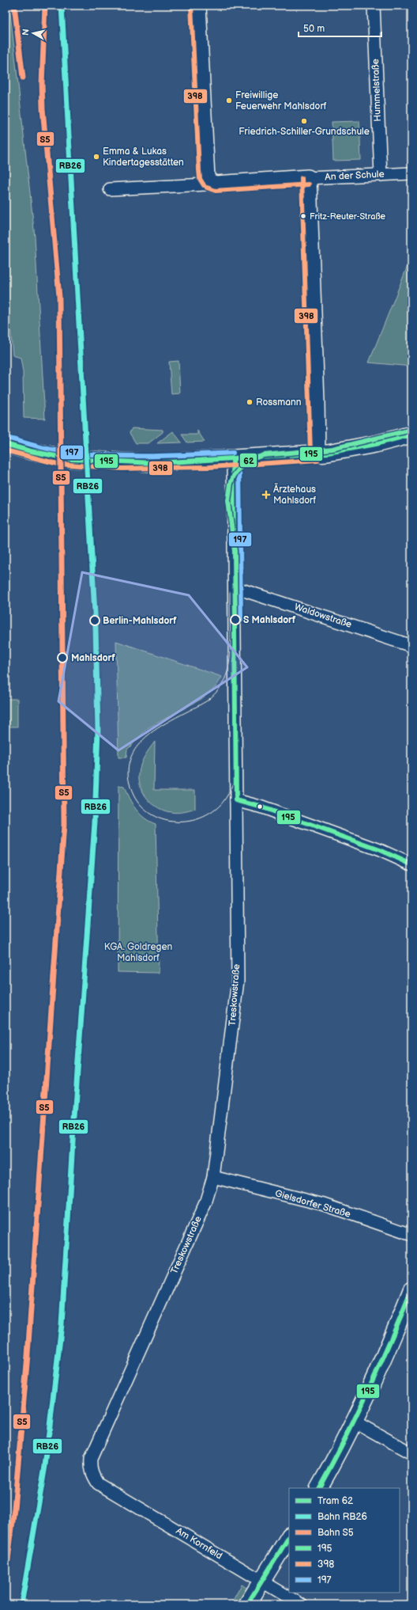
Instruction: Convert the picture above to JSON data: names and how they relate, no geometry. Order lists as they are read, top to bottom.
{
  "streets": {
    "street": [
      "Hummelstraße",
      "An der Schule",
      "Waldowstraße",
      "Treskowstraße",
      "Gielsdorfer Straße",
      "Am Kornfeld"
    ]
  },
  "crossings": [
    ["Hummelstraße", "An der Schule"],
    ["Waldowstraße", "Treskowstraße"],
    ["Treskowstraße", "Gielsdorfer Straße"],
    ["Treskowstraße", "Am Kornfeld"]
  ],
  "parks": ["KGA. Goldregen Mahlsdorf"],
  "places": {
    "other": [
      "Freiwillige Feuerwehr Mahlsdorf",
      "Friedrich-Schiller-Grundschule",
      "Emma & Lukas Kindertagesstätten",
      "Fritz-Reuter-Straße",
      "Rossmann",
      "S Mahlsdorf",
      "Berlin-Mahlsdorf",
      "Mahlsdorf"
    ],
    "health": ["Ärztehaus Mahlsdorf"]
  },
  "lines": [
    "rail line RB26",
    "rail line S5",
    "transit line 398",
    "tram line 62",
    "transit line 195",
    "transit line 197"
  ],
  "legend": [
    "Tram 62",
    "Bahn RB26",
    "Bahn S5",
    "195",
    "398",
    "197"
  ],
  "scale_bar": "50 m",
  "north": "left"
}
